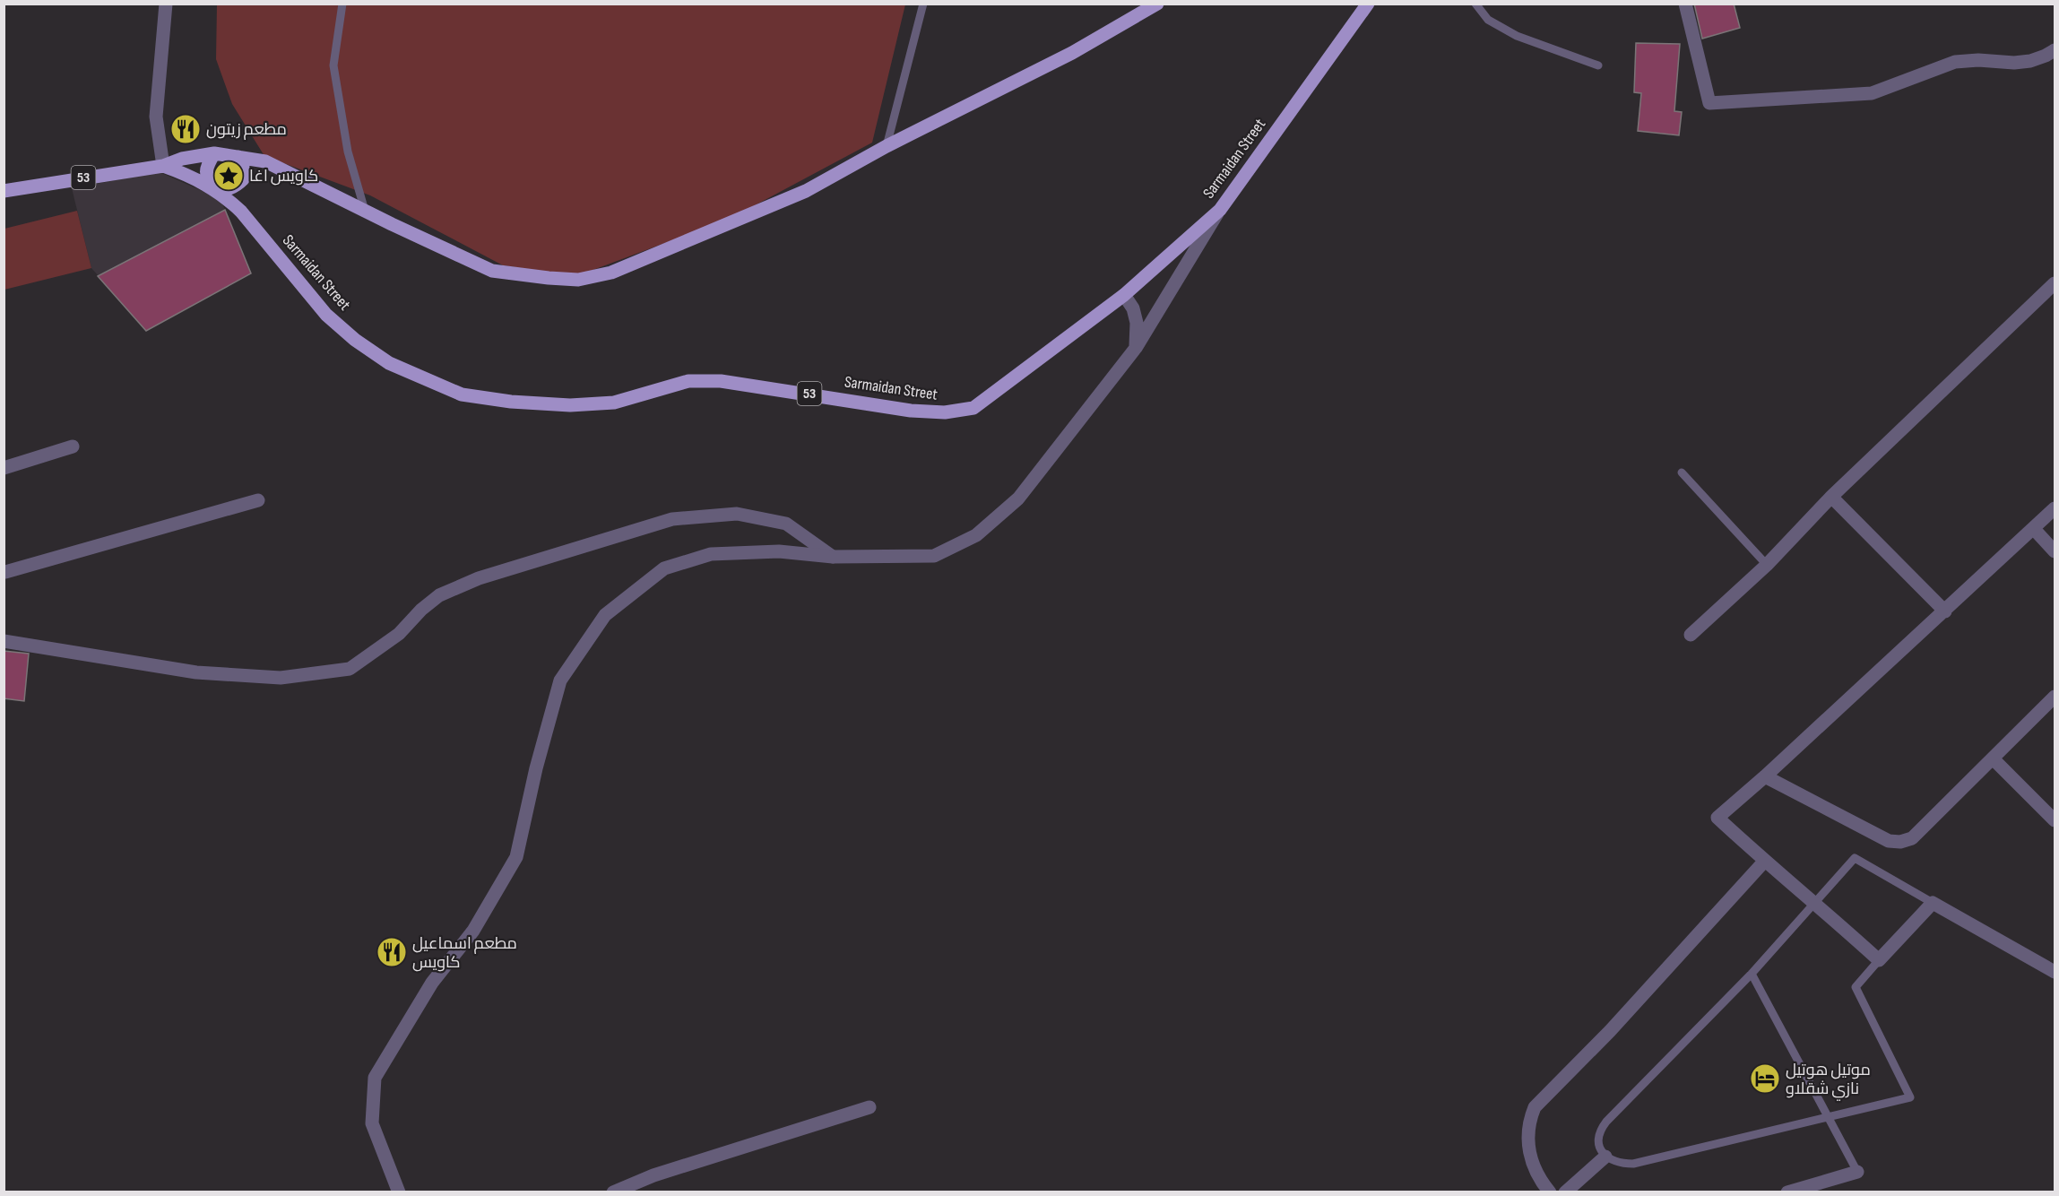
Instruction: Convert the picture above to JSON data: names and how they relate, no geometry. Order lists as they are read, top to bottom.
{
  "streets": {
    "main road": ["Sarmaidan Street", "53"]
  },
  "crossings": [
    ["Sarmaidan Street", "53"]
  ],
  "places": {
    "restaurant": ["مطعم زيتون", "مطعم اسماعیل کاویس"],
    "place": ["كاويس اغا"],
    "hotel": ["موتيل هوتيل نازي شقلاو"]
  }
}
